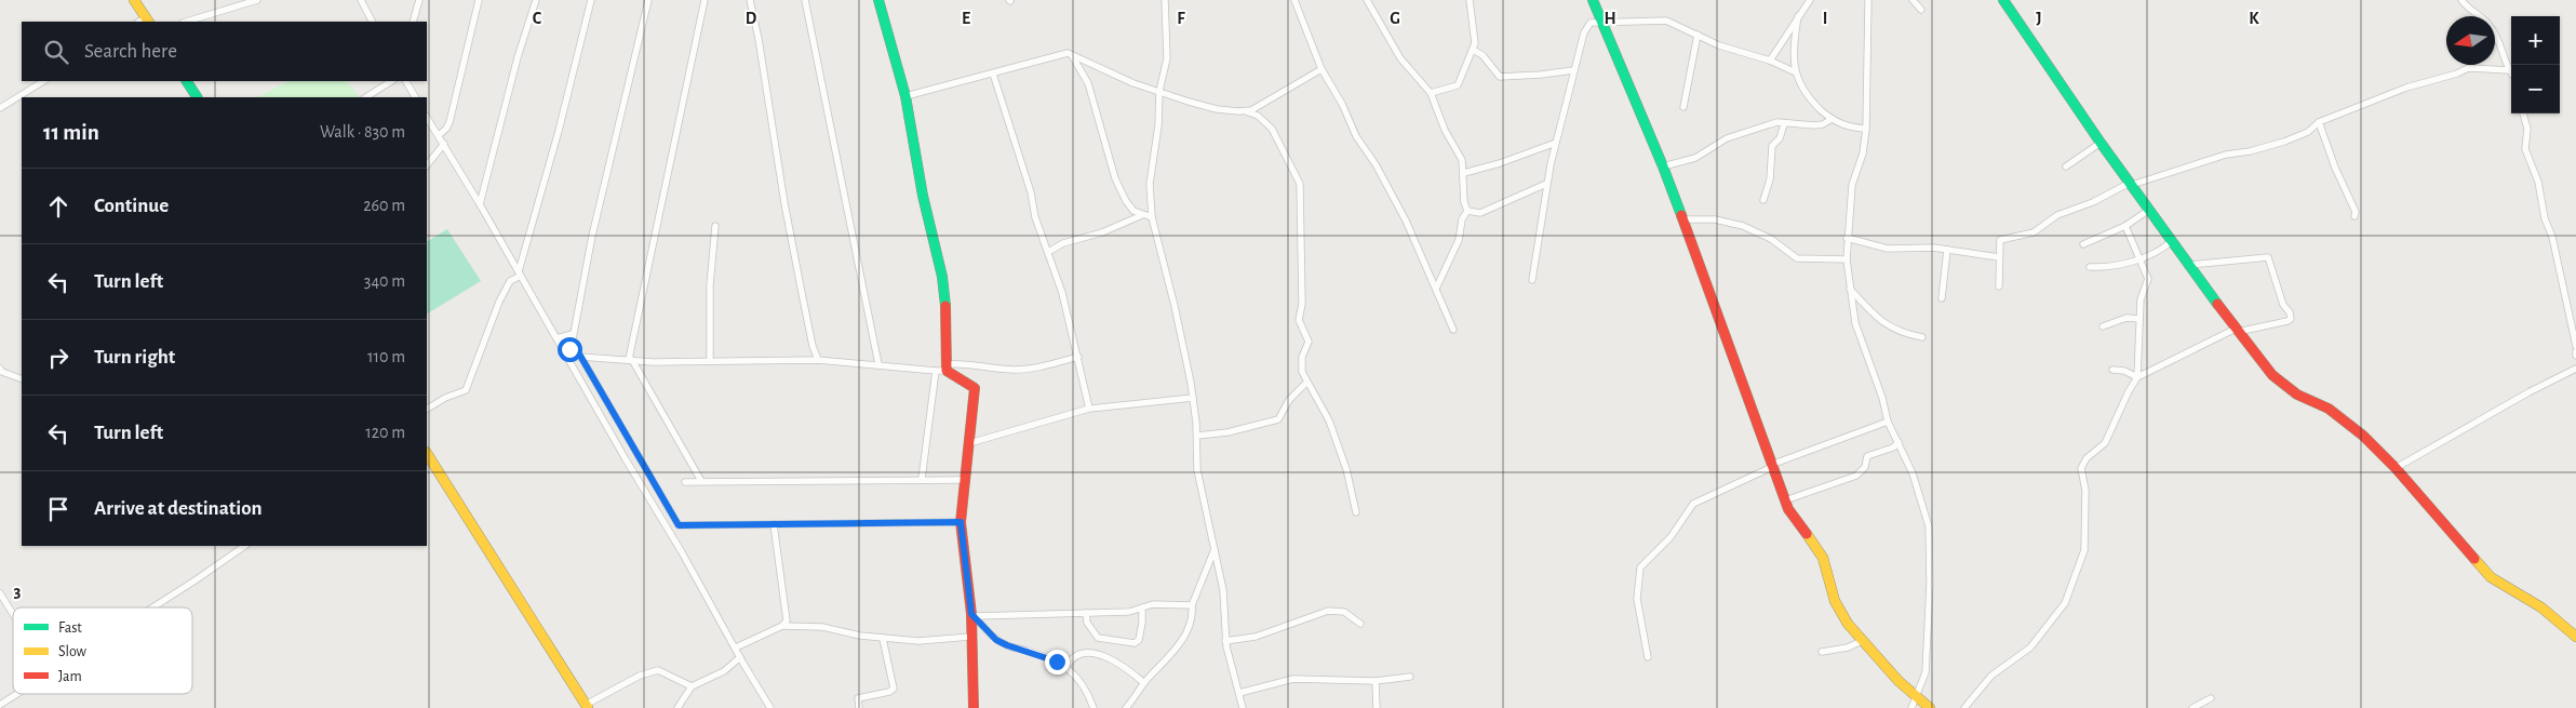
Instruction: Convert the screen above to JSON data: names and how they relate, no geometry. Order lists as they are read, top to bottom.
{
  "legend": ["Fast", "Slow", "Jam"],
  "north": "left",
  "page": {
    "map_buttons": ["+", "−"],
    "search": "Search here",
    "heading": ["11 min", "Walk · 830 m"],
    "list": [
      ["Continue", "260 m"],
      ["Turn left", "340 m"],
      ["Turn right", "110 m"],
      ["Turn left", "120 m"],
      "Arrive at destination"
    ]
  },
  "grid": {
    "columns": [
      "C",
      "D",
      "E",
      "F",
      "G",
      "H",
      "I",
      "J",
      "K"
    ],
    "rows": ["3"]
  }
}
